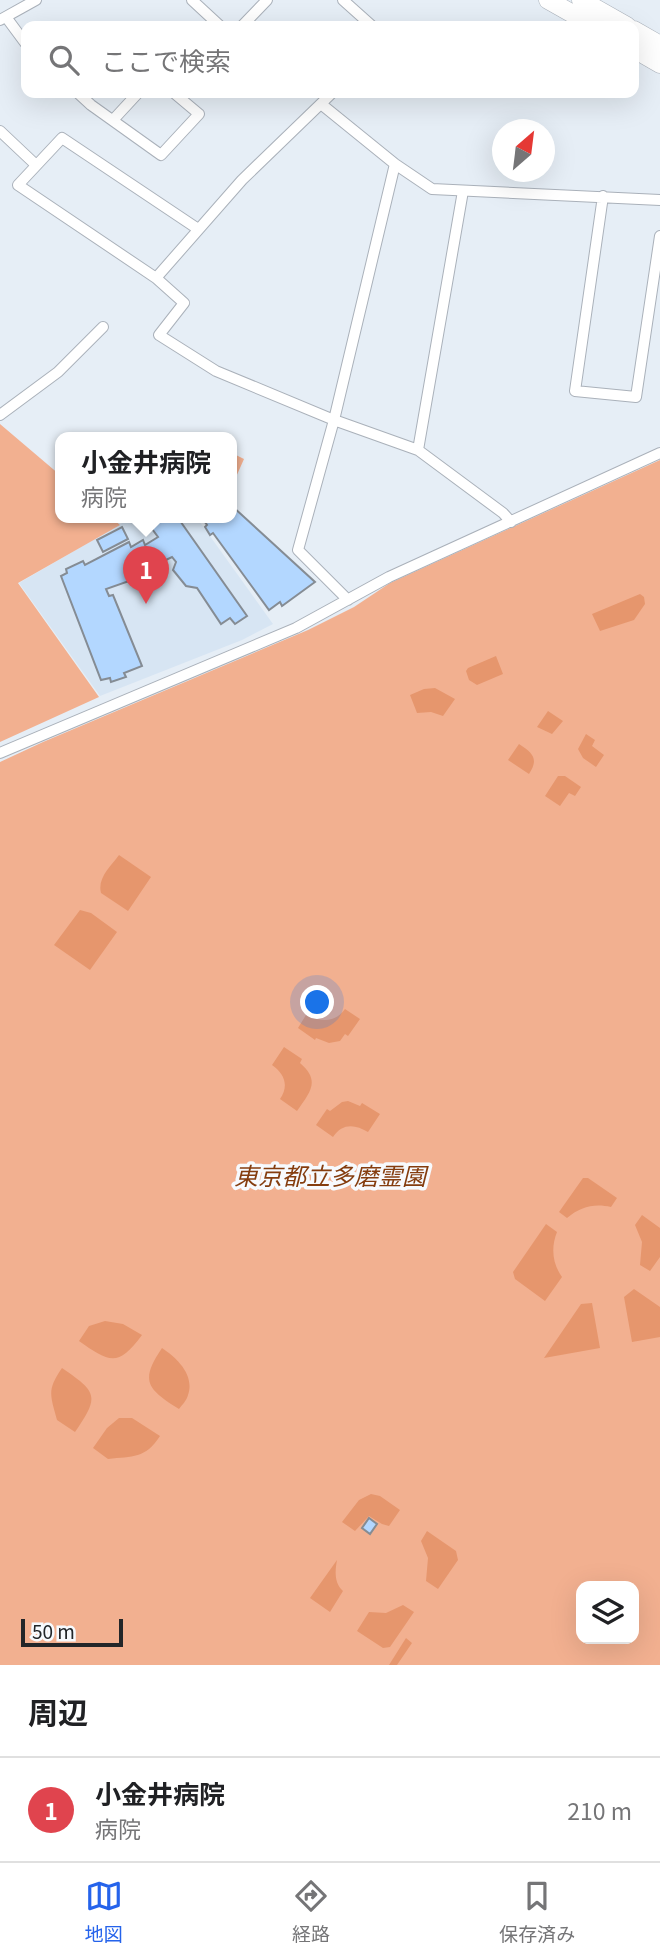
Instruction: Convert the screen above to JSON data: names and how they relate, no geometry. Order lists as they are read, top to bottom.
{
  "parks": ["東京都立多磨霊園"],
  "scale_bar": "50 m",
  "north": "top right",
  "page": {
    "search": "ここで検索",
    "popup": ["小金井病院", "病院"],
    "pins": "1",
    "scale": "50 m",
    "heading": "周辺",
    "list": [
      {
        "mark": "1",
        "name": "小金井病院",
        "note": "病院",
        "value": "210 m"
      }
    ],
    "nav": ["地図", "経路", "保存済み"]
  }
}
